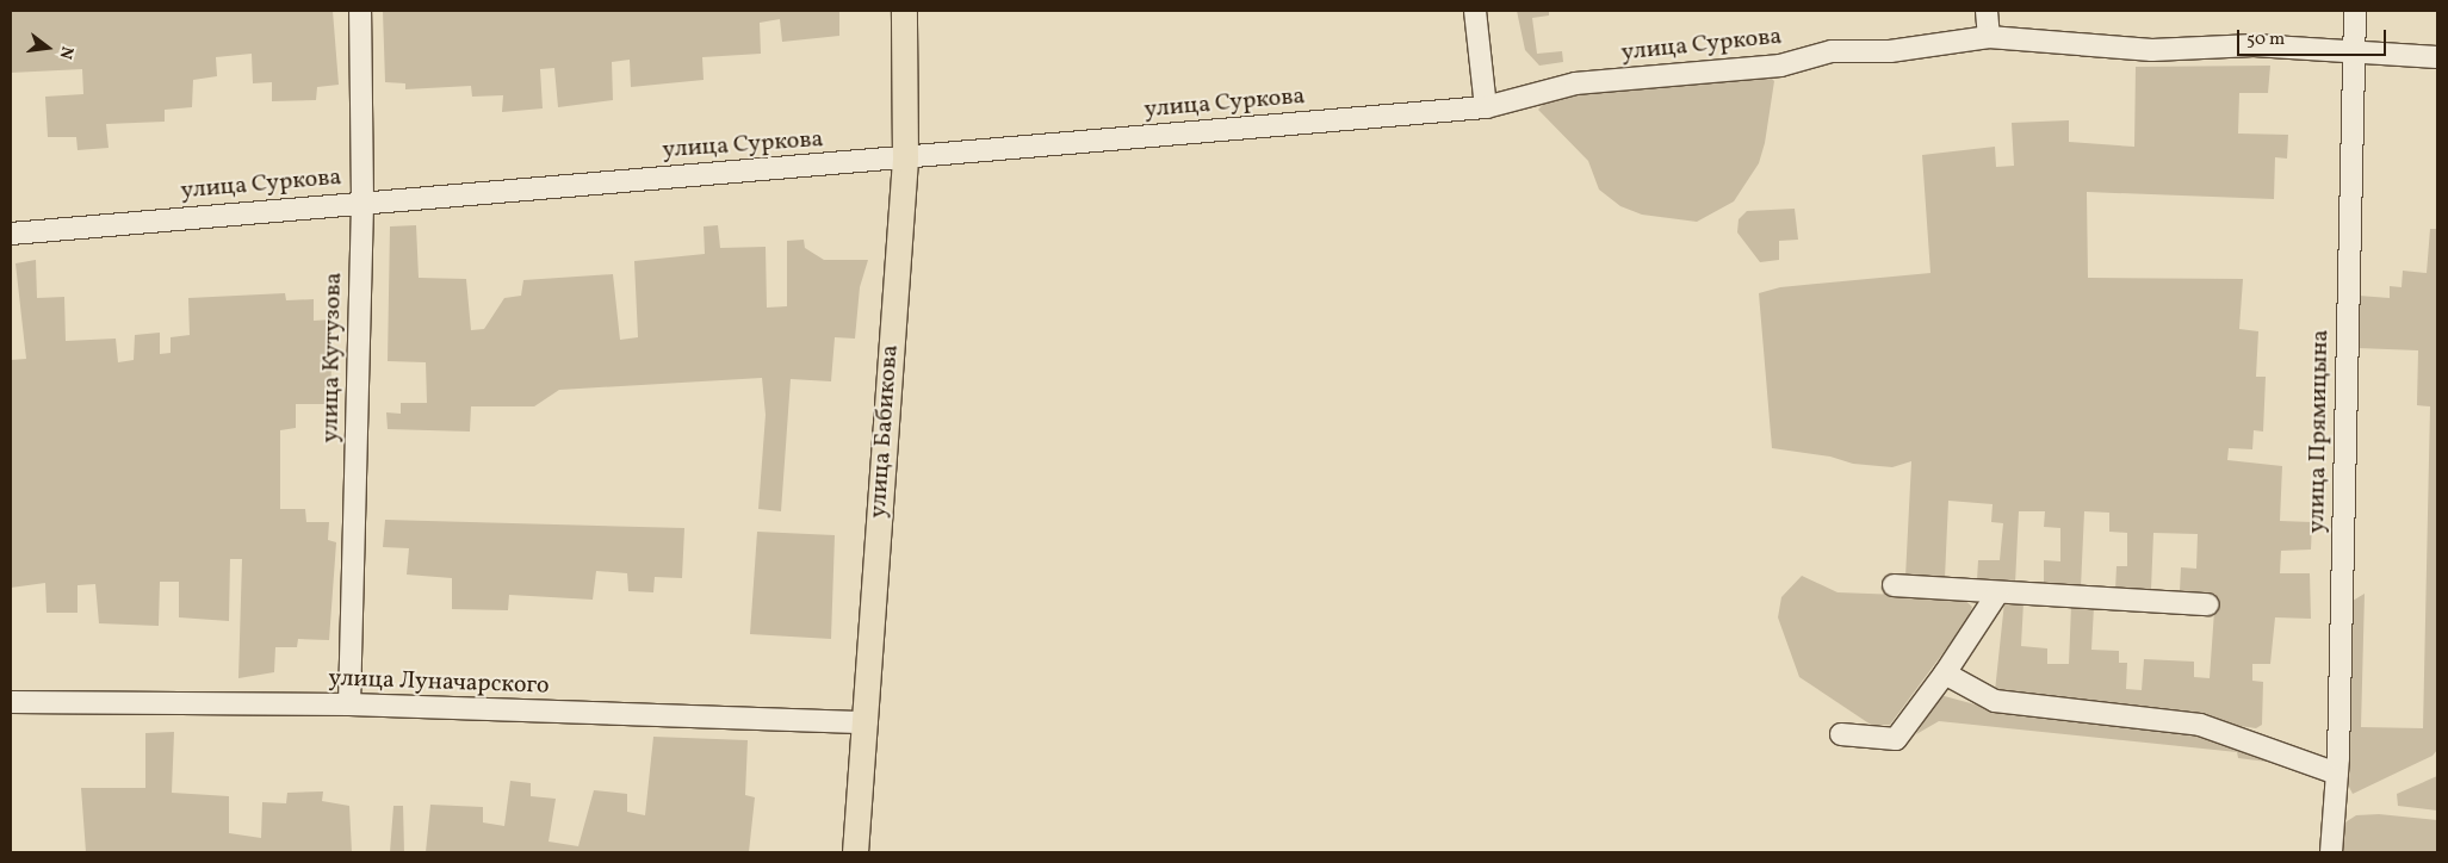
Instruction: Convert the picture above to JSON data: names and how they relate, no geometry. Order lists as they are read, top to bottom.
{
  "streets": {
    "main road": ["улица Бабикова"],
    "street": [
      "улица Суркова",
      "улица Кутузова",
      "улица Прямицына",
      "улица Луначарского"
    ]
  },
  "crossings": [
    ["улица Суркова", "улица Кутузова"],
    ["улица Суркова", "улица Бабикова"],
    ["улица Суркова", "улица Прямицына"],
    ["улица Кутузова", "улица Луначарского"],
    ["улица Бабикова", "улица Луначарского"]
  ],
  "scale_bar": "50 m",
  "north": "right"
}
